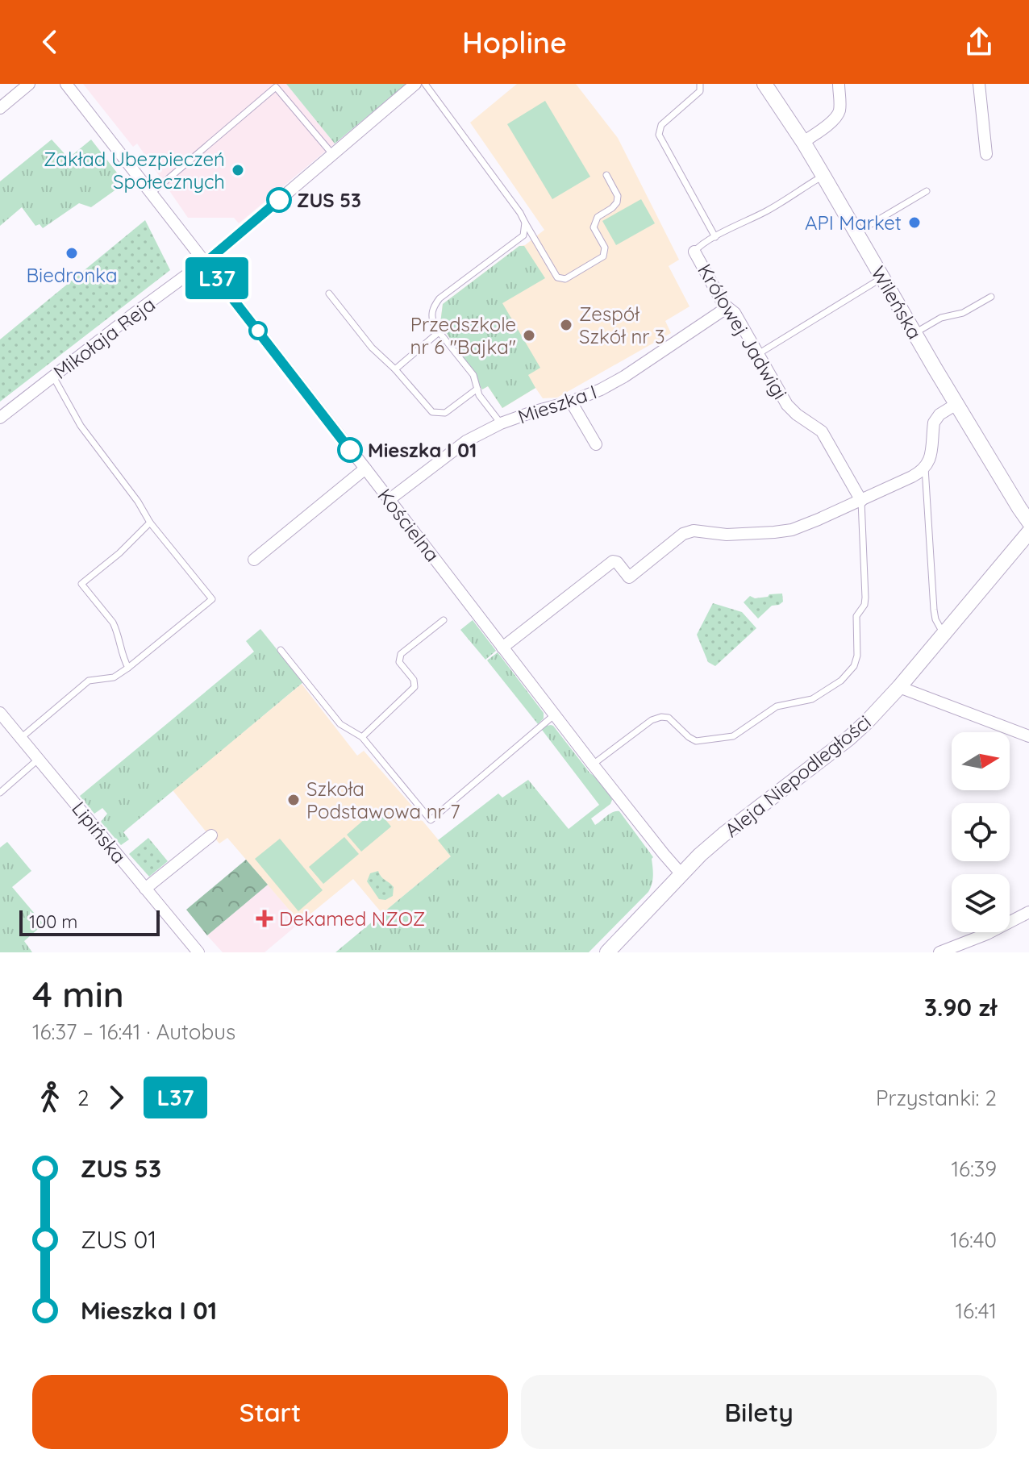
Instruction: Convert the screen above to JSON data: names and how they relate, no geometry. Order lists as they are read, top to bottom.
{
  "streets": {
    "main road": ["Wileńska", "Aleja Niepodległości"],
    "street": [
      "Królowej Jadwigi",
      "Mikołaja Reja",
      "Mieszka I",
      "Kościelna",
      "Lipińska"
    ]
  },
  "crossings": [
    ["Królowej Jadwigi", "Mieszka I"],
    ["Mikołaja Reja", "Kościelna"],
    ["Mieszka I", "Kościelna"],
    ["Kościelna", "Aleja Niepodległości"]
  ],
  "places": {
    "other": [
      "Zakład Ubezpieczeń Społecznych",
      "ZUS 53",
      "API Market",
      "Biedronka",
      "Zespół Szkół nr 3",
      "Przedszkole nr 6 \"Bajka\"",
      "Mieszka I 01",
      "Szkoła Podstawowa nr 7"
    ],
    "health": ["Dekamed NZOZ"]
  },
  "lines": ["bus line L37"],
  "scale_bar": "100 m",
  "north": "right",
  "page": {
    "header": "Hopline",
    "on_map": "L37",
    "scale": "100 m",
    "heading": ["4 min", "16:37 – 16:41 · Autobus", "3.90 zł"],
    "legs": ["2", "L37", "Przystanki: 2"],
    "list": [
      {
        "name": "ZUS 53",
        "value": "16:39"
      },
      {
        "name": "ZUS 01",
        "value": "16:40"
      },
      {
        "name": "Mieszka I 01",
        "value": "16:41"
      }
    ],
    "buttons": ["Start", "Bilety"]
  }
}
